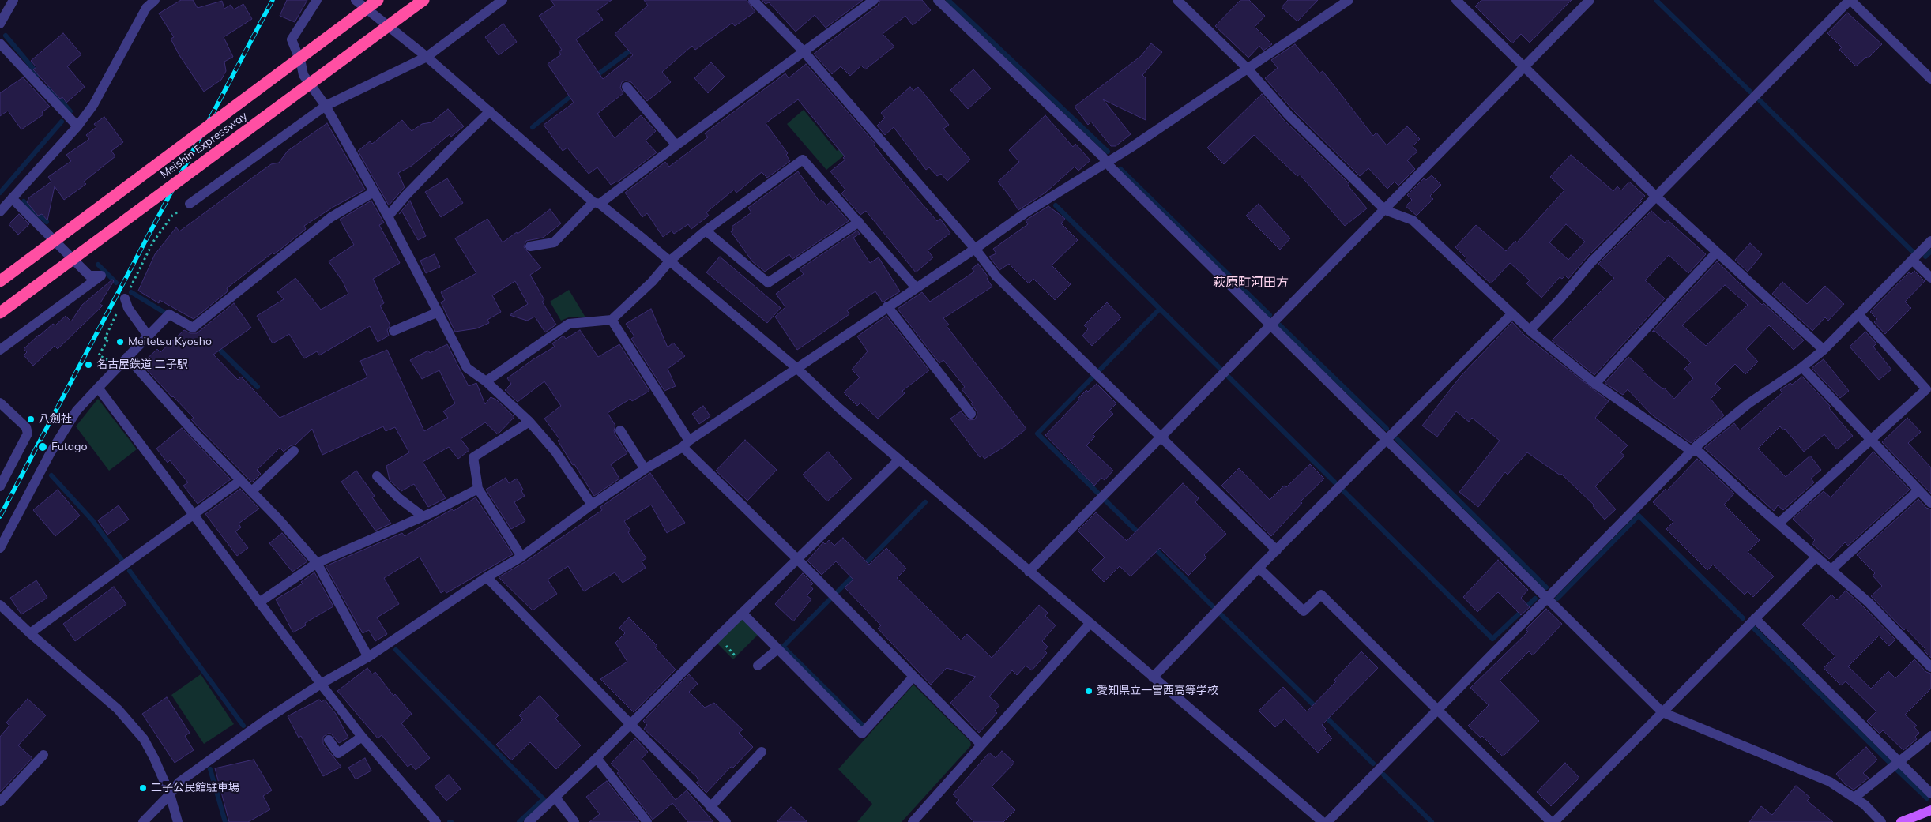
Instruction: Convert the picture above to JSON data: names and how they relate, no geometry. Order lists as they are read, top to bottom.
{
  "streets": {
    "highway": ["Meishin Expressway"]
  },
  "districts": ["萩原町河田方"],
  "places": [
    "Meitetsu Kyosho",
    "名古屋鉄道 二子駅",
    "八劍社",
    "Futago",
    "愛知県立一宮西高等学校",
    "二子公民館駐車場"
  ]
}
